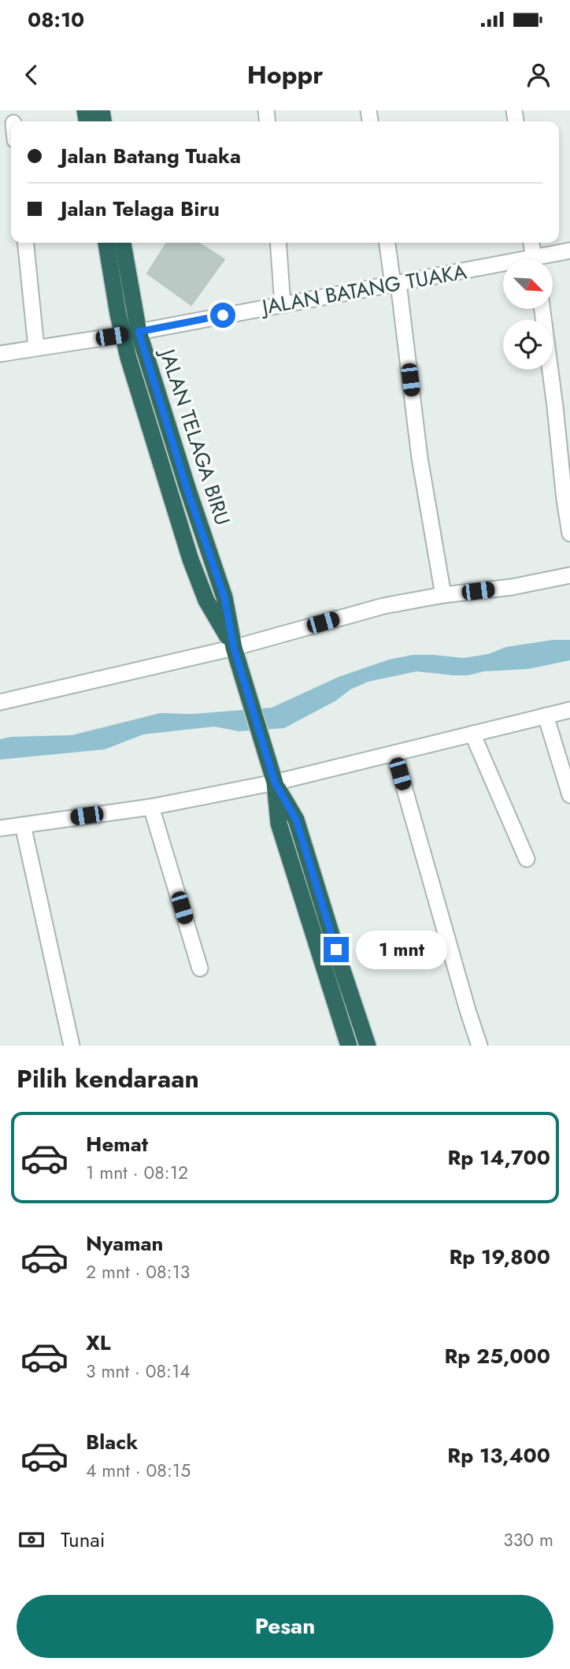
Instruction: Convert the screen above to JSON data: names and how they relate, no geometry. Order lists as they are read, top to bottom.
{
  "streets": {
    "highway": ["JALAN TELAGA BIRU"],
    "street": ["JALAN BATANG TUAKA"]
  },
  "crossings": [
    ["JALAN BATANG TUAKA", "JALAN TELAGA BIRU"]
  ],
  "north": "bottom right",
  "page": {
    "status": "08:10",
    "header": "Hoppr",
    "banner": ["Jalan Batang Tuaka", "Jalan Telaga Biru"],
    "bubble": "1 mnt",
    "heading": "Pilih kendaraan",
    "list": [
      {
        "name": "Hemat",
        "note": "1 mnt · 08:12",
        "value": "Rp 14,700"
      },
      {
        "name": "Nyaman",
        "note": "2 mnt · 08:13",
        "value": "Rp 19,800"
      },
      {
        "name": "XL",
        "note": "3 mnt · 08:14",
        "value": "Rp 25,000"
      },
      {
        "name": "Black",
        "note": "4 mnt · 08:15",
        "value": "Rp 13,400"
      }
    ],
    "pay": ["Tunai", "330 m"],
    "buttons": "Pesan"
  }
}
